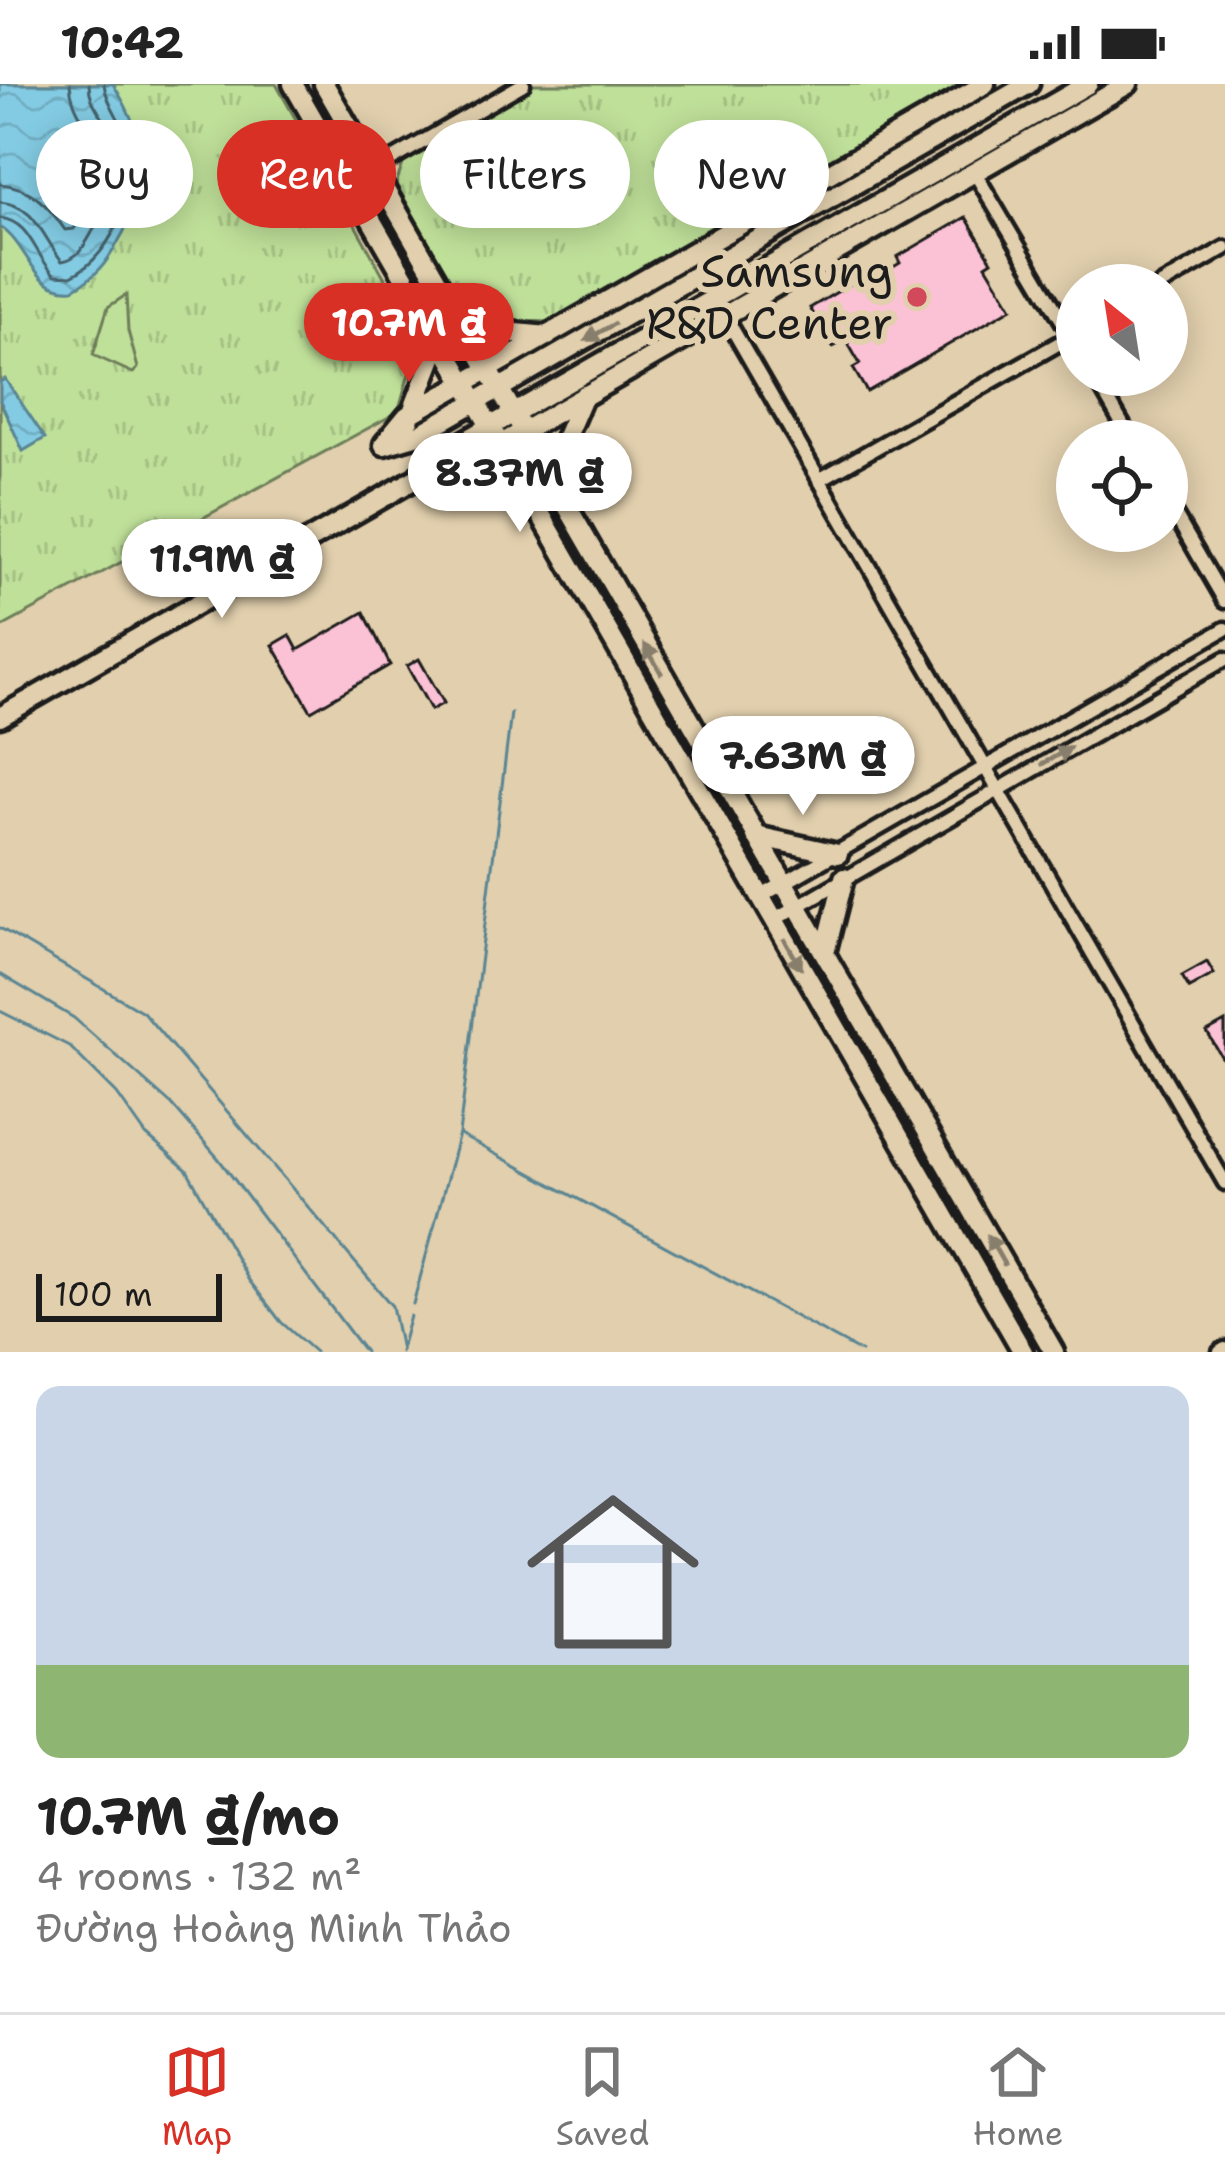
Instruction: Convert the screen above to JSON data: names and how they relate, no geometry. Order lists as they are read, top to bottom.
{
  "places": ["Samsung R&D Center"],
  "scale_bar": "100 m",
  "north": "top left",
  "page": {
    "status": "10:42",
    "chip": [
      "Buy",
      "Rent",
      "Filters",
      "New"
    ],
    "price": [
      "10.7M ₫",
      "8.37M ₫",
      "11.9M ₫",
      "7.63M ₫"
    ],
    "scale": "100 m",
    "list": [
      {
        "name": "10.7M ₫/mo",
        "note": "4 rooms · 132 m² · Đường Hoàng Minh Thảo"
      }
    ],
    "tabs": ["Map", "Saved", "Home"]
  }
}
